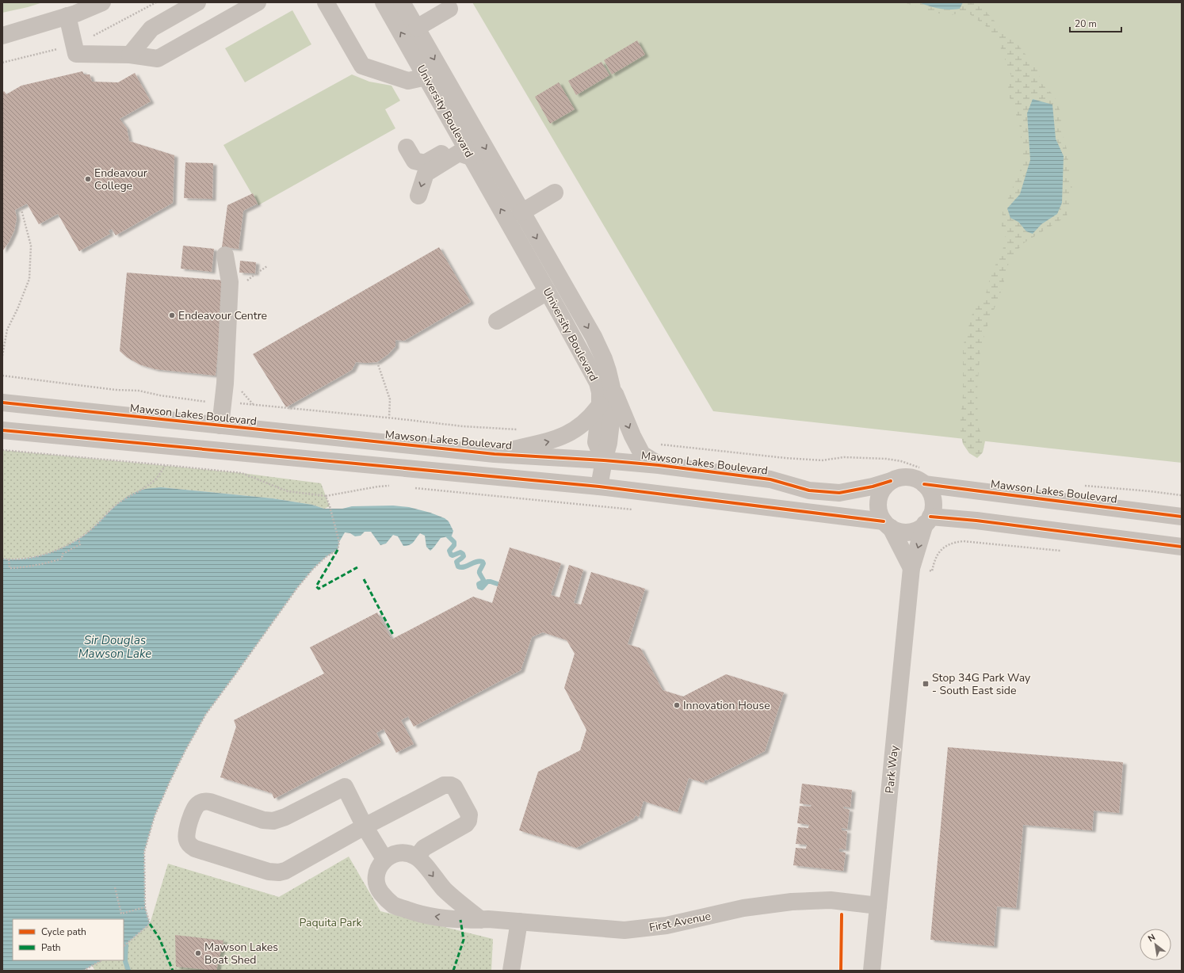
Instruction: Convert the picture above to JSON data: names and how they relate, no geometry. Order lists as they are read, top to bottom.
{
  "streets": {
    "street": [
      "University Boulevard",
      "Mawson Lakes Boulevard",
      "Park Way",
      "First Avenue"
    ]
  },
  "crossings": [
    ["University Boulevard", "Mawson Lakes Boulevard"],
    ["Mawson Lakes Boulevard", "Park Way"],
    ["Park Way", "First Avenue"]
  ],
  "water": ["Sir Douglas Mawson Lake"],
  "parks": ["Paquita Park"],
  "places": {
    "other": [
      "Endeavour College",
      "Endeavour Centre",
      "Innovation House",
      "Mawson Lakes Boat Shed"
    ],
    "transit": ["Stop 34G Park Way - South East side"]
  },
  "legend": ["Cycle path", "Path"],
  "scale_bar": "20 m",
  "north": "top left"
}
